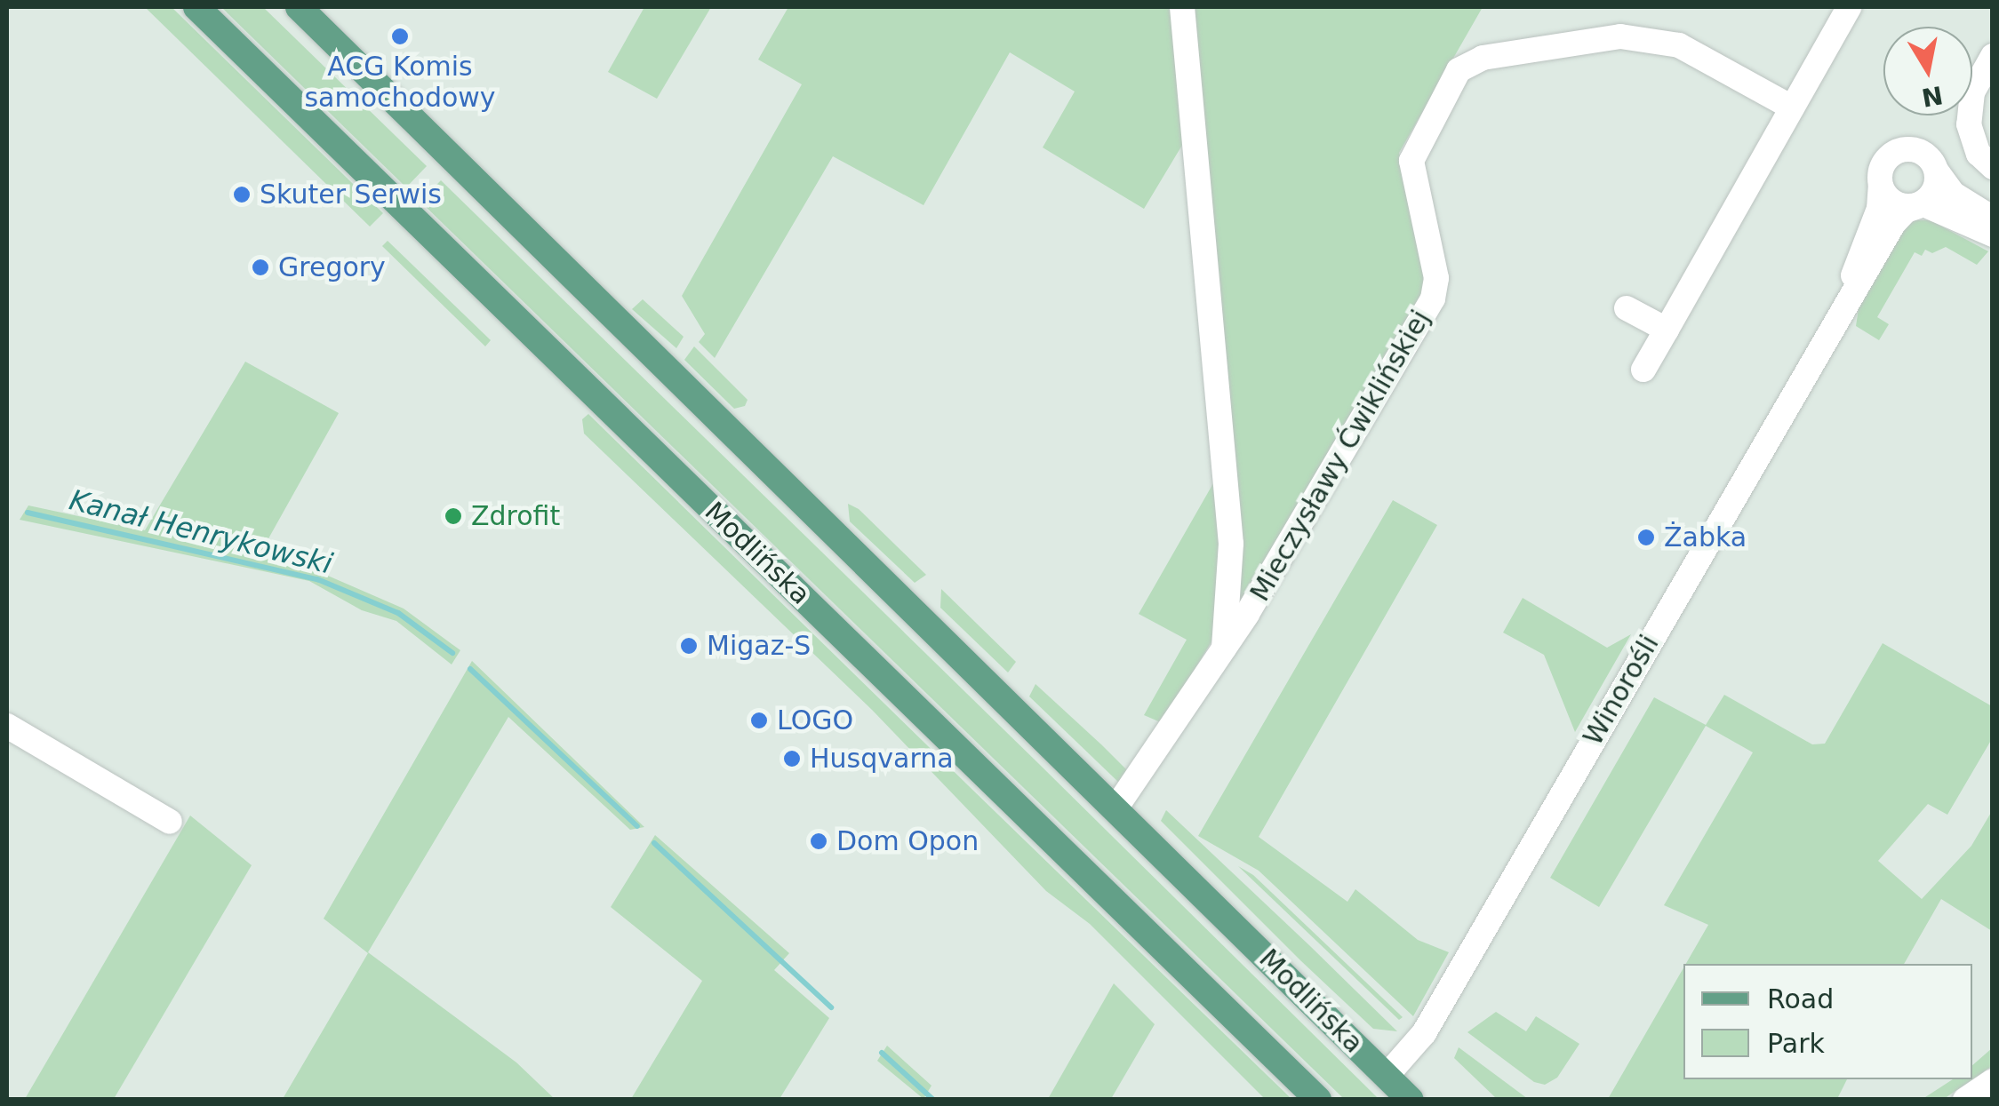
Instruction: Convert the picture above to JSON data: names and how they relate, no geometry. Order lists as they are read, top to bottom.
{
  "streets": {
    "main road": ["Modlińska"],
    "street": ["Mieczysławy Ćwiklińskiej", "Winorośli"]
  },
  "crossings": [
    ["Mieczysławy Ćwiklińskiej", "Modlińska"],
    ["Modlińska", "Winorośli"]
  ],
  "water": ["Kanał Henrykowski"],
  "places": [
    "ACG Komis samochodowy",
    "Skuter Serwis",
    "Gregory",
    "Zdrofit",
    "Żabka",
    "Migaz-S",
    "LOGO",
    "Husqvarna",
    "Dom Opon"
  ],
  "legend": ["Road", "Park"],
  "north": "bottom"
}
